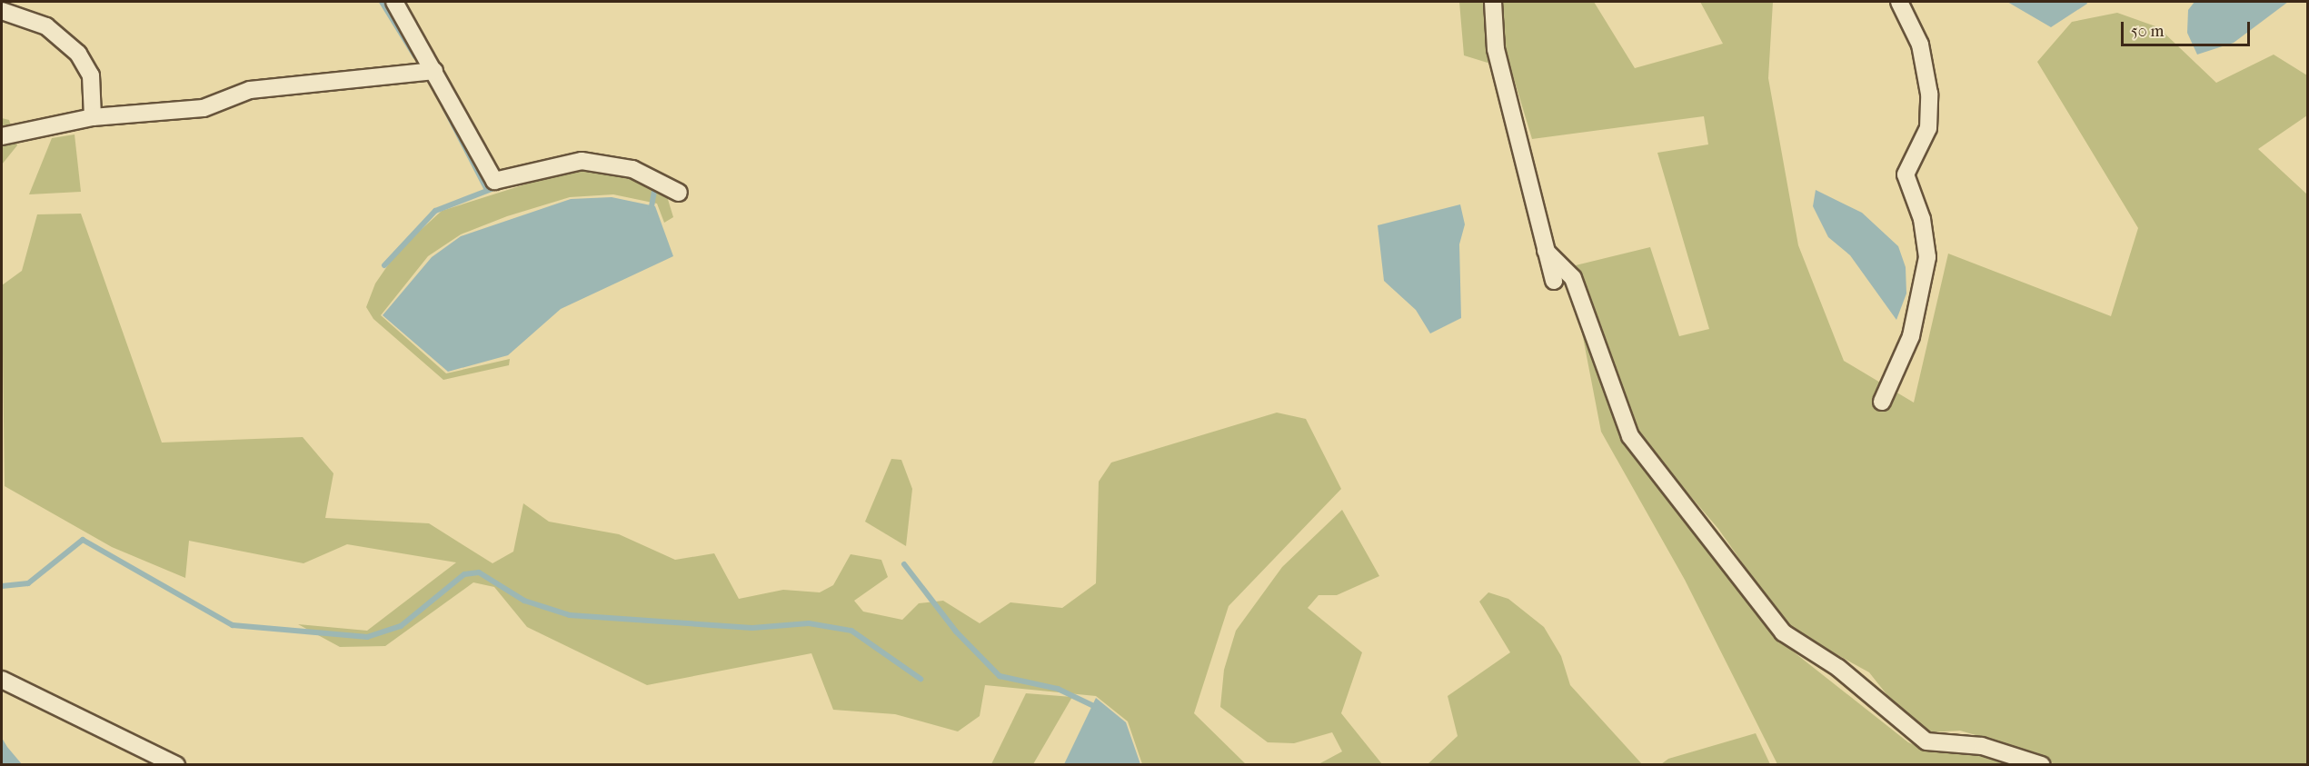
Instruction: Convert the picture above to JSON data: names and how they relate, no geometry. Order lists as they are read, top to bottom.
{
  "scale_bar": "50 m"
}
